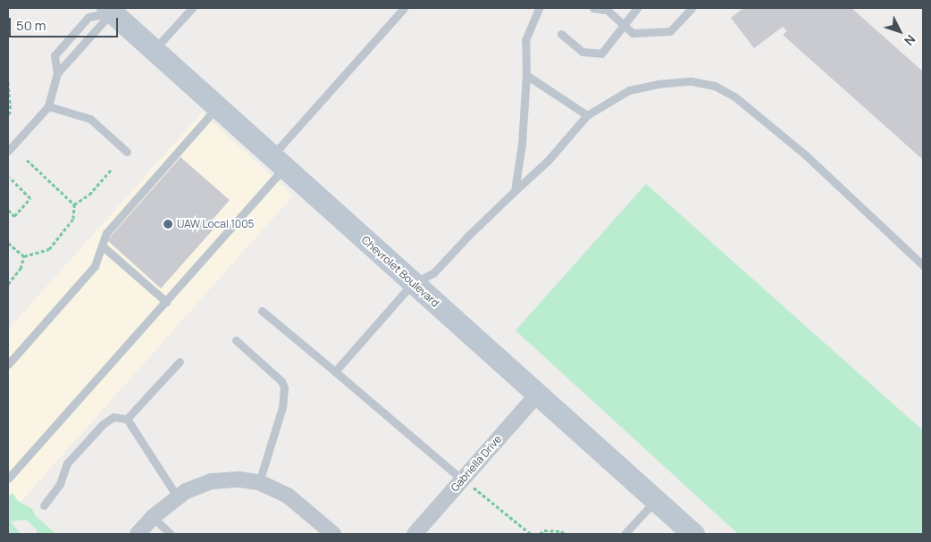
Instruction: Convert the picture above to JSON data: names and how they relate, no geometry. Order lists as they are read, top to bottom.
{
  "streets": {
    "main road": ["Chevrolet Boulevard"],
    "street": ["Gabriella Drive"]
  },
  "crossings": [
    ["Chevrolet Boulevard", "Gabriella Drive"]
  ],
  "places": ["UAW Local 1005"],
  "scale_bar": "50 m",
  "north": "bottom right"
}
